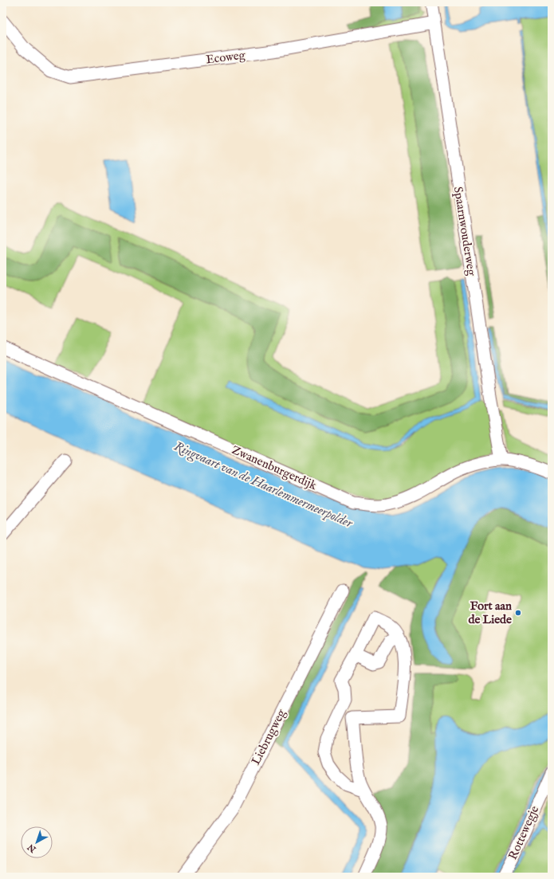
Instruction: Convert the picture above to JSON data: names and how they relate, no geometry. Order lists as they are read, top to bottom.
{
  "streets": {
    "street": [
      "Ecoweg",
      "Spaarnwouderweg",
      "Zwanenburgerdijk",
      "Liebrugweg",
      "Rottewegje"
    ]
  },
  "crossings": [
    ["Ecoweg", "Spaarnwouderweg"],
    ["Spaarnwouderweg", "Zwanenburgerdijk"]
  ],
  "water": ["Ringvaart van de Haarlemmermeerpolder"],
  "places": ["Fort aan de Liede"],
  "north": "bottom left"
}
